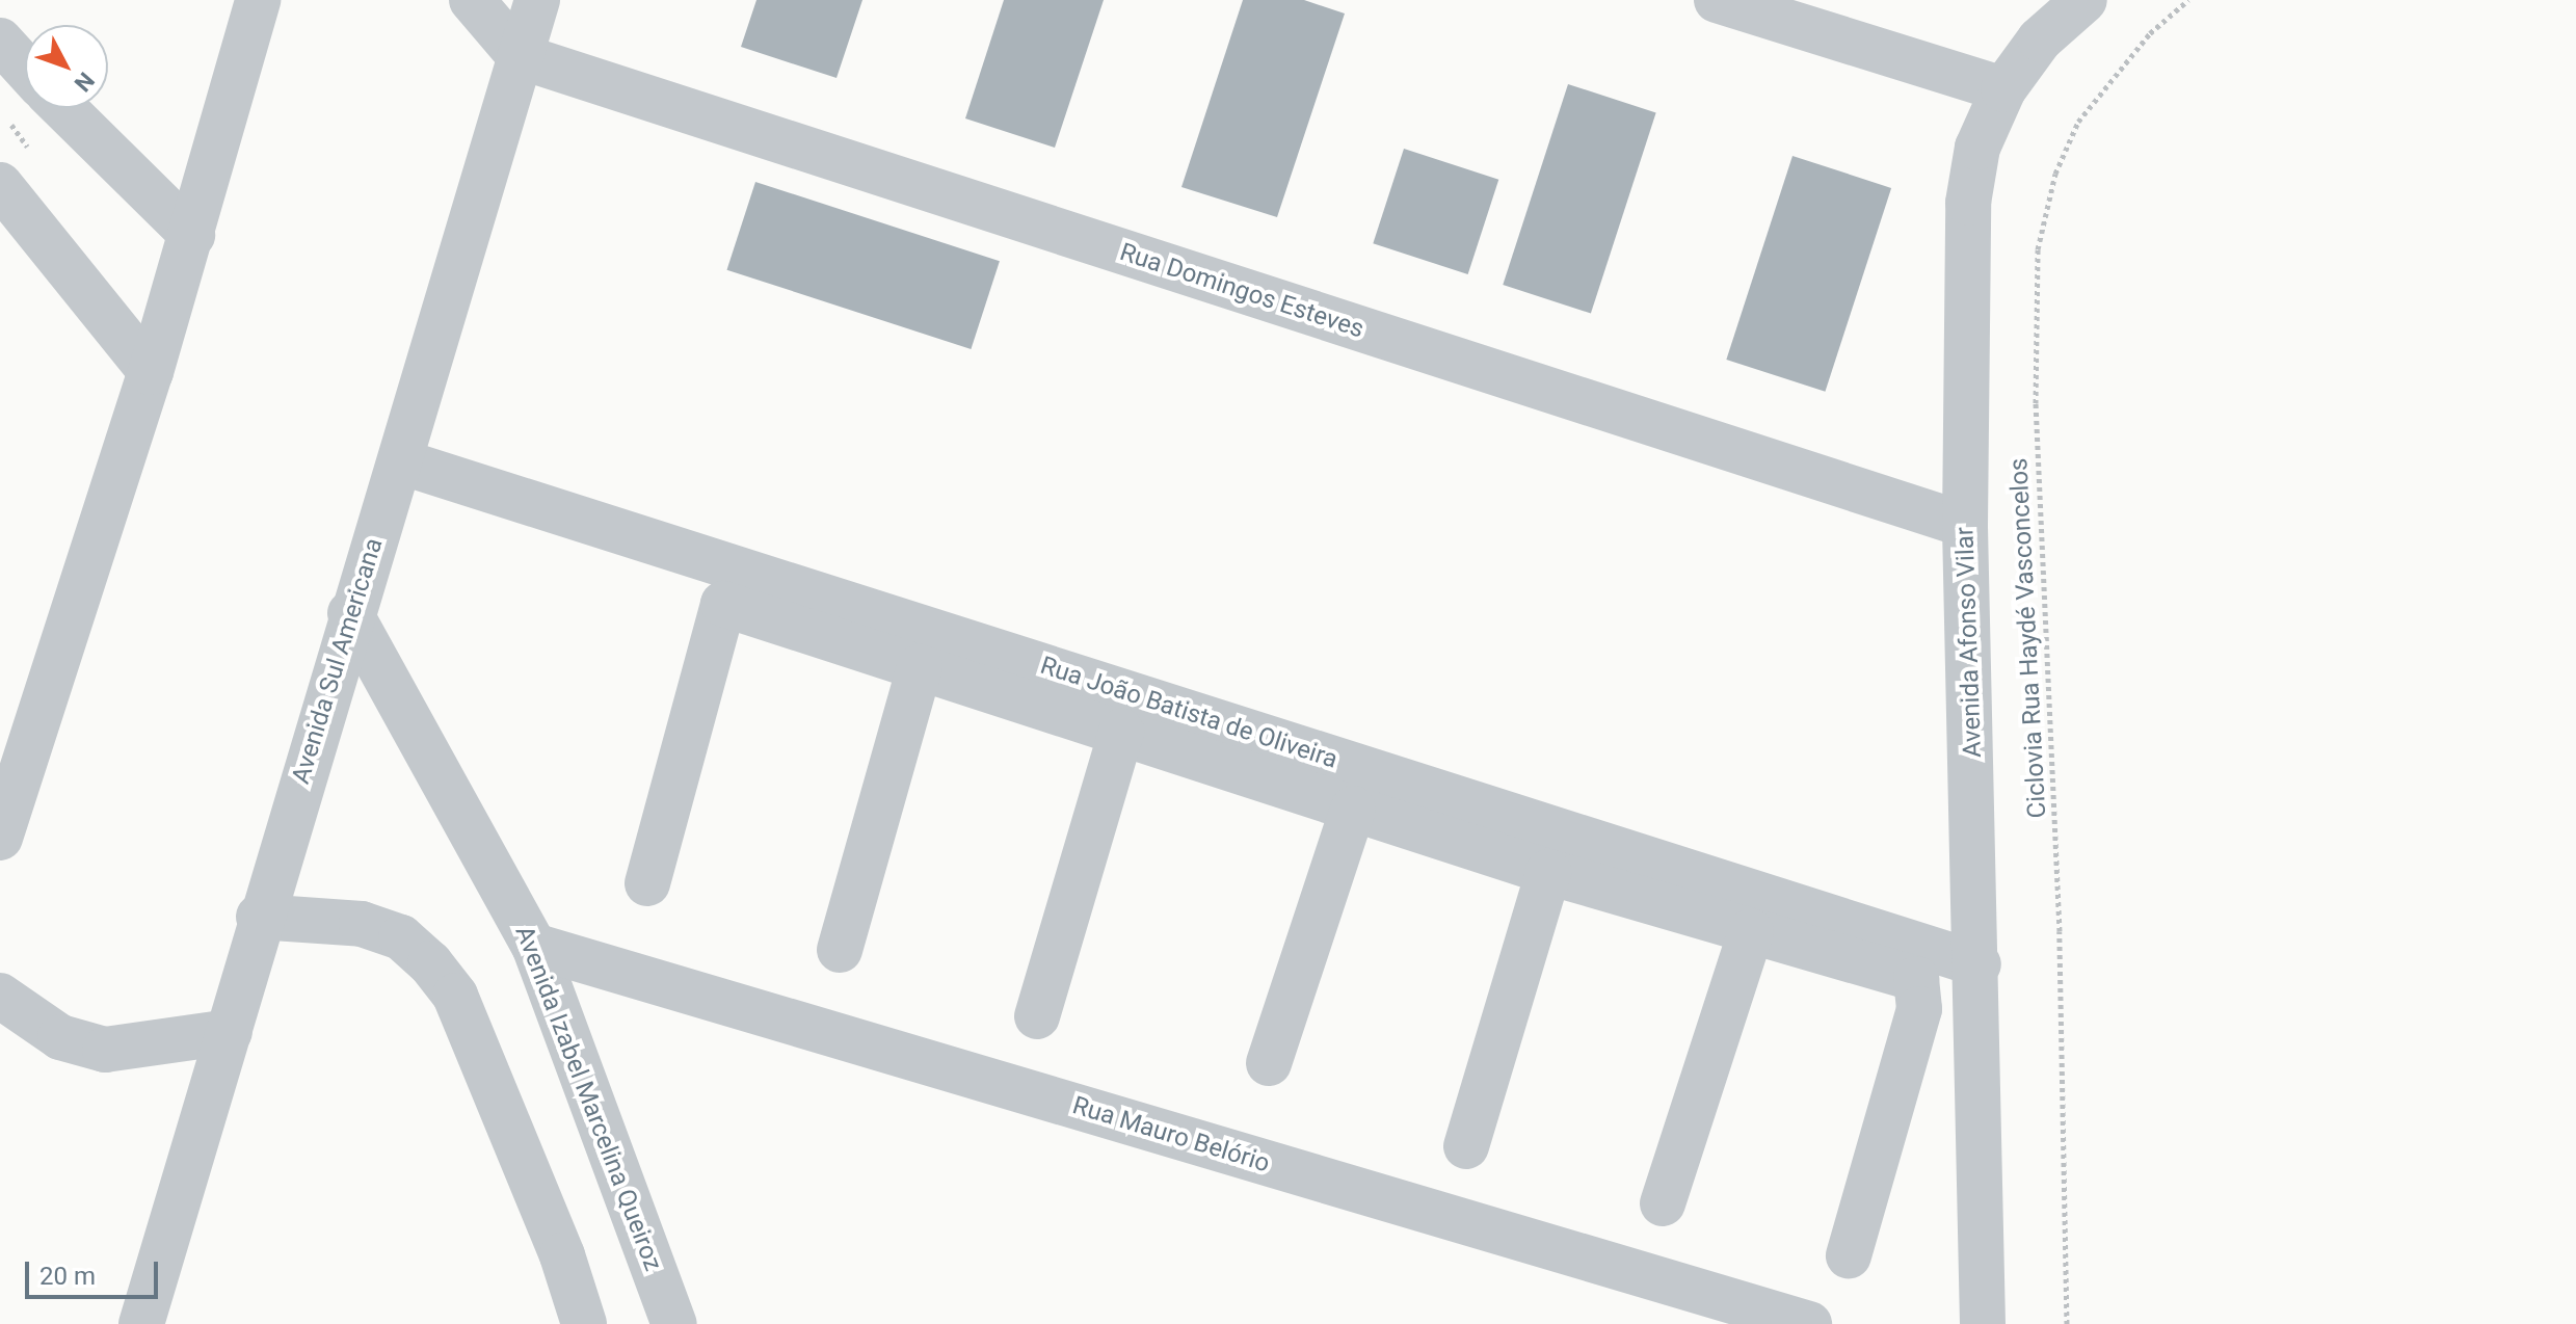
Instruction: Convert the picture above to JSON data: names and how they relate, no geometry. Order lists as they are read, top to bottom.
{
  "streets": {
    "street": [
      "Rua Domingos Esteves",
      "Avenida Afonso Vilar",
      "Avenida Sul Americana",
      "Rua João Batista de Oliveira",
      "Avenida Izabel Marcelina Queiroz",
      "Rua Mauro Belório"
    ],
    "path": ["Ciclovia Rua Haydé Vasconcelos"]
  },
  "crossings": [
    ["Rua Domingos Esteves", "Avenida Afonso Vilar"],
    ["Rua Domingos Esteves", "Avenida Sul Americana"],
    ["Avenida Afonso Vilar", "Rua João Batista de Oliveira"],
    ["Avenida Sul Americana", "Rua João Batista de Oliveira"],
    ["Avenida Sul Americana", "Avenida Izabel Marcelina Queiroz"],
    ["Avenida Izabel Marcelina Queiroz", "Rua Mauro Belório"]
  ],
  "scale_bar": "20 m",
  "north": "bottom right"
}
